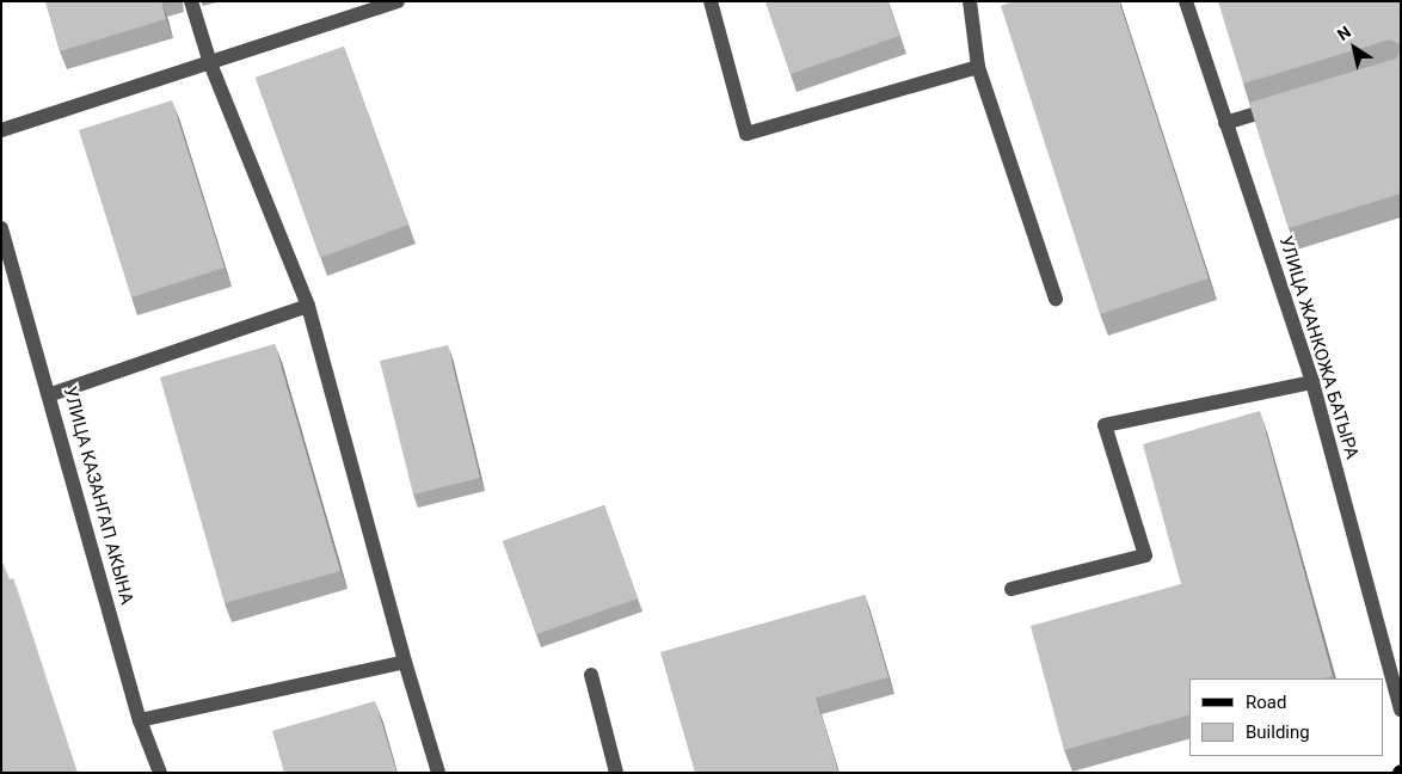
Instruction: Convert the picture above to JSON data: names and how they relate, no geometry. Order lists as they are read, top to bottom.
{
  "streets": {
    "street": ["УЛИЦА ЖАНКОЖА БАТЫРА", "УЛИЦА КАЗАНГАП АКЫНА"]
  },
  "legend": ["Road", "Building"],
  "north": "top left"
}
